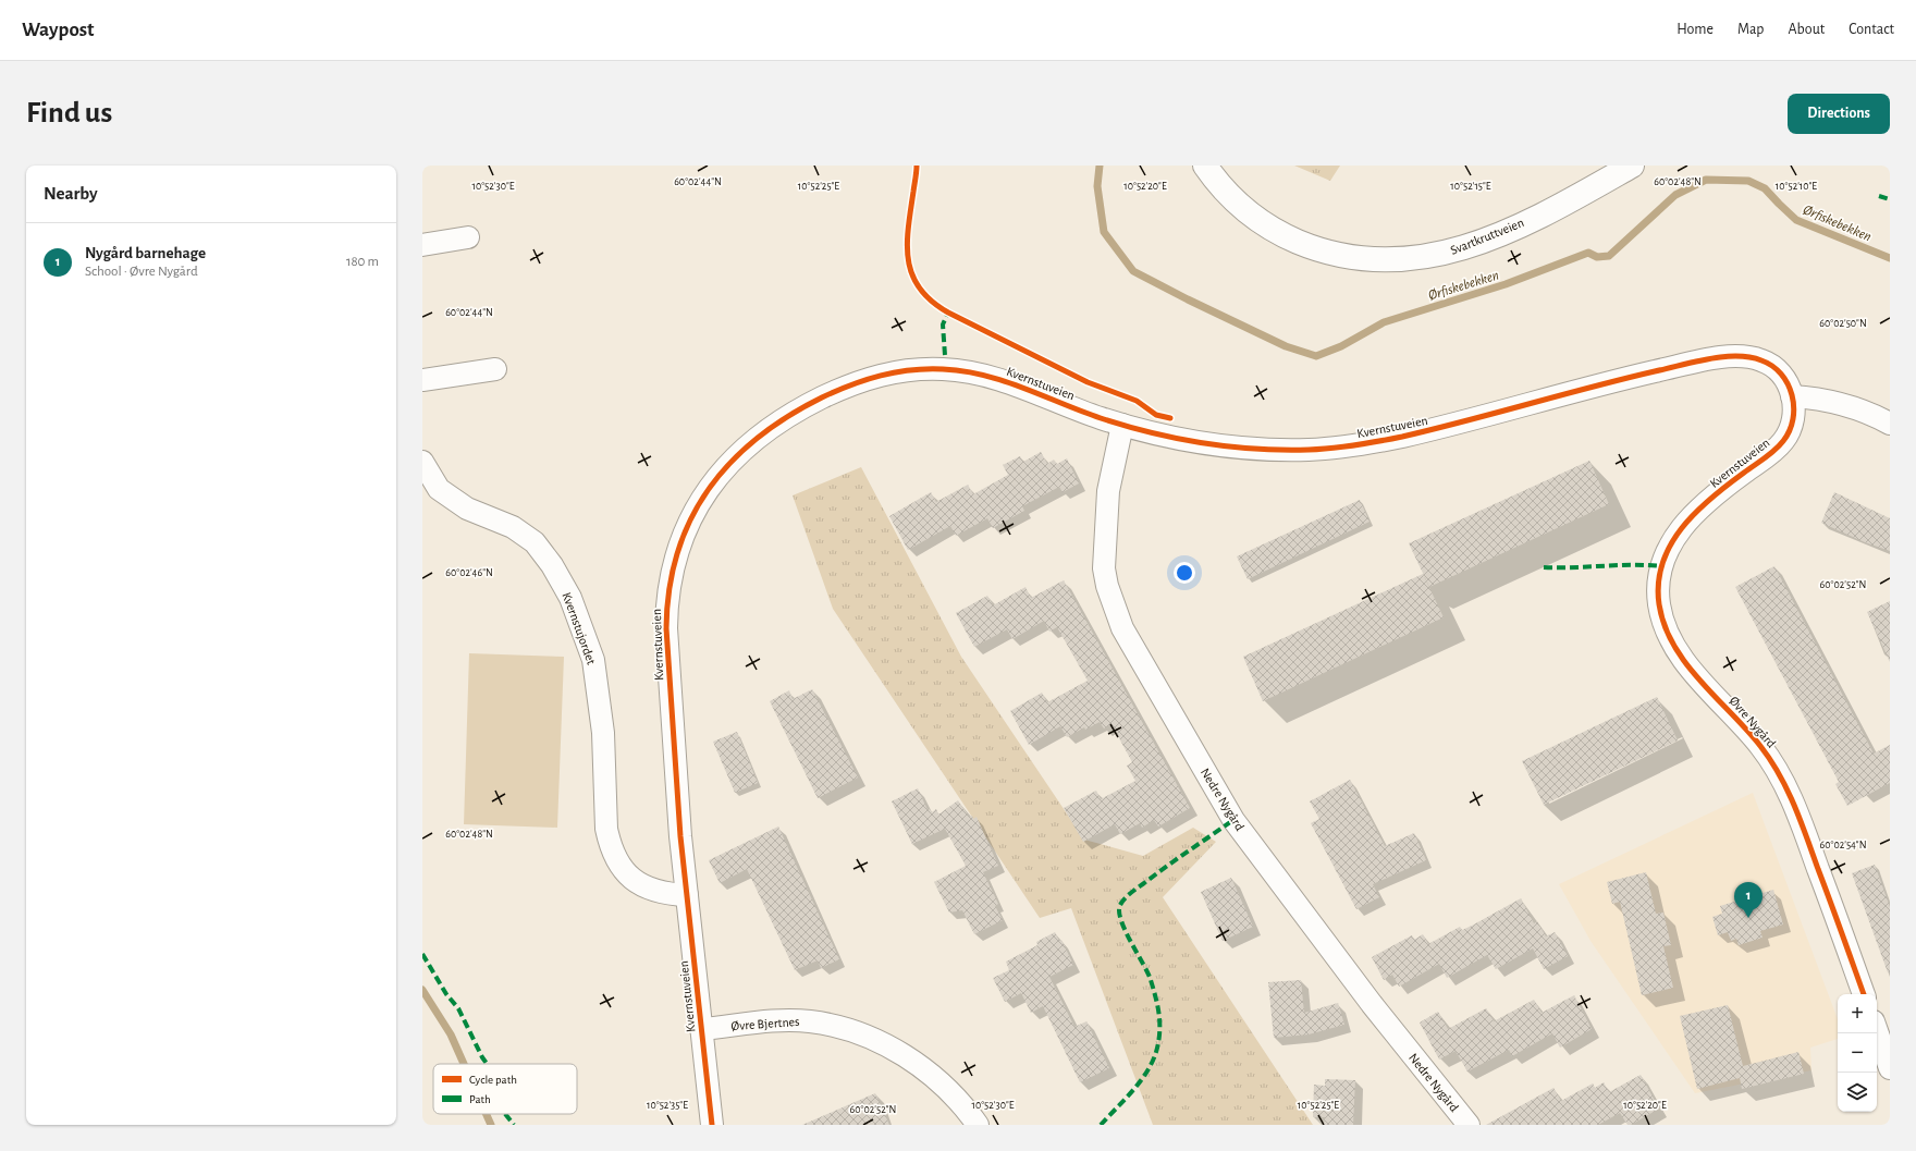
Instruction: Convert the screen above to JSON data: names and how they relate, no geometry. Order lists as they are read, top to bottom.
{
  "streets": {
    "street": [
      "Svartkruttveien",
      "Kvernstuveien",
      "Kvernstujordet",
      "Øvre Nygård",
      "Nedre Nygård",
      "Øvre Bjertnes"
    ]
  },
  "crossings": [
    ["Kvernstuveien", "Kvernstujordet"],
    ["Kvernstuveien", "Øvre Nygård"],
    ["Kvernstuveien", "Nedre Nygård"],
    ["Kvernstuveien", "Øvre Bjertnes"]
  ],
  "water": ["Ørfiskebekken"],
  "legend": ["Cycle path", "Path"],
  "page": {
    "header": "Waypost",
    "nav": [
      "Home",
      "Map",
      "About",
      "Contact"
    ],
    "buttons": "Directions",
    "title": "Find us",
    "heading": "Nearby",
    "list": [
      {
        "mark": "1",
        "name": "Nygård barnehage",
        "note": "School · Øvre Nygård",
        "value": "180 m"
      }
    ],
    "pins": "1",
    "map_buttons": ["+", "−"]
  },
  "coordinates": [
    "60°02'44\"N",
    "60°02'48\"N",
    "10°52'30\"E",
    "10°52'25\"E",
    "10°52'20\"E",
    "10°52'15\"E",
    "10°52'10\"E",
    "60°02'50\"N",
    "60°02'46\"N",
    "60°02'52\"N",
    "60°02'54\"N",
    "10°52'35\"E"
  ]
}
